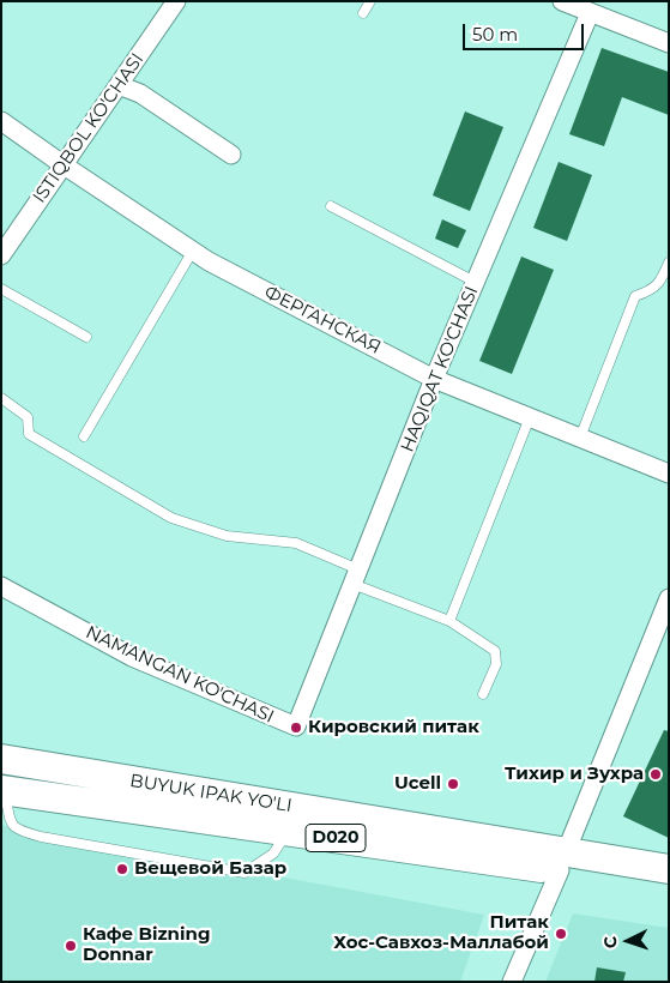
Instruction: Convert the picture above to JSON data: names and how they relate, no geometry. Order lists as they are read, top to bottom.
{
  "streets": {
    "main road": ["BUYUK IPAK YO'LI", "D020"],
    "street": [
      "ISTIQBOL KO'CHASI",
      "ФЕРГАНСКАЯ",
      "HAQIQAT KO'CHASI",
      "NAMANGAN KO'CHASI"
    ]
  },
  "crossings": [
    ["ISTIQBOL KO'CHASI", "ФЕРГАНСКАЯ"],
    ["ФЕРГАНСКАЯ", "HAQIQAT KO'CHASI"],
    ["HAQIQAT KO'CHASI", "NAMANGAN KO'CHASI"]
  ],
  "places": [
    "Кировский питак",
    "Тихир и Зухра",
    "Ucell",
    "Вещевой Базар",
    "Питак Хос-Савхоз-Маллабой",
    "Кафе Bizning Donnar"
  ],
  "scale_bar": "50 m",
  "north": "left"
}
